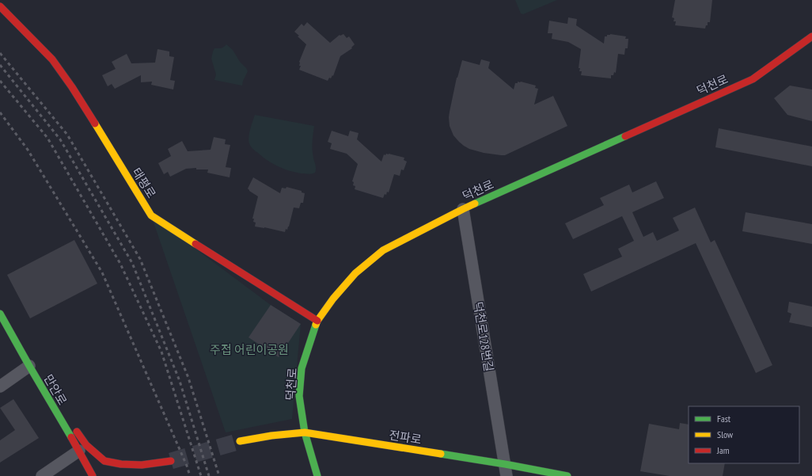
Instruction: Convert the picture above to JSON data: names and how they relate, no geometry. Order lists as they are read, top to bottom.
{
  "streets": {
    "street": [
      "덕천로",
      "태평로",
      "덕천로128번길",
      "만안로",
      "전파로"
    ]
  },
  "crossings": [
    ["덕천로", "태평로"],
    ["덕천로", "덕천로128번길"],
    ["덕천로", "전파로"],
    ["덕천로128번길", "전파로"]
  ],
  "parks": ["주접 어린이공원"],
  "legend": ["Fast", "Slow", "Jam"]
}
